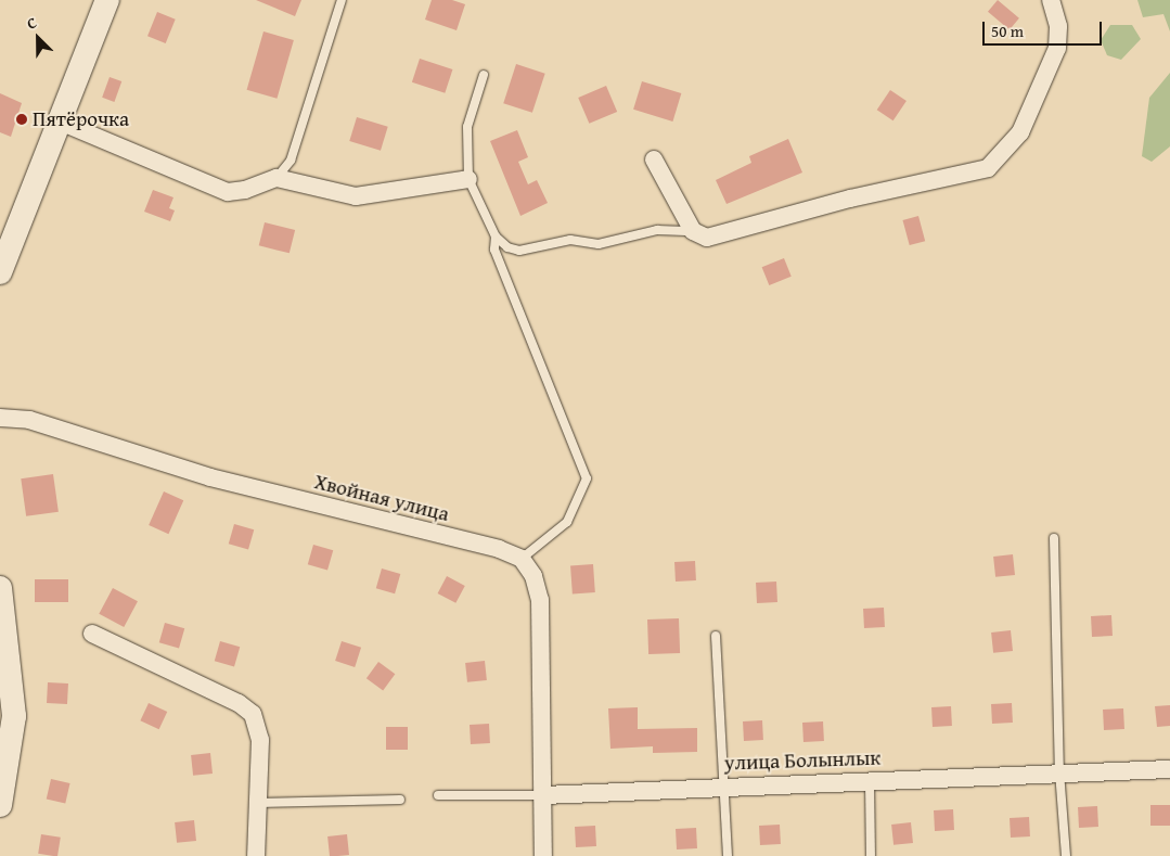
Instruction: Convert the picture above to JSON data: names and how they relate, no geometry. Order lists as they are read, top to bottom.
{
  "streets": {
    "street": ["Хвойная улица", "улица Болынлык"]
  },
  "places": ["Пятёрочка"],
  "scale_bar": "50 m",
  "north": "top left"
}
